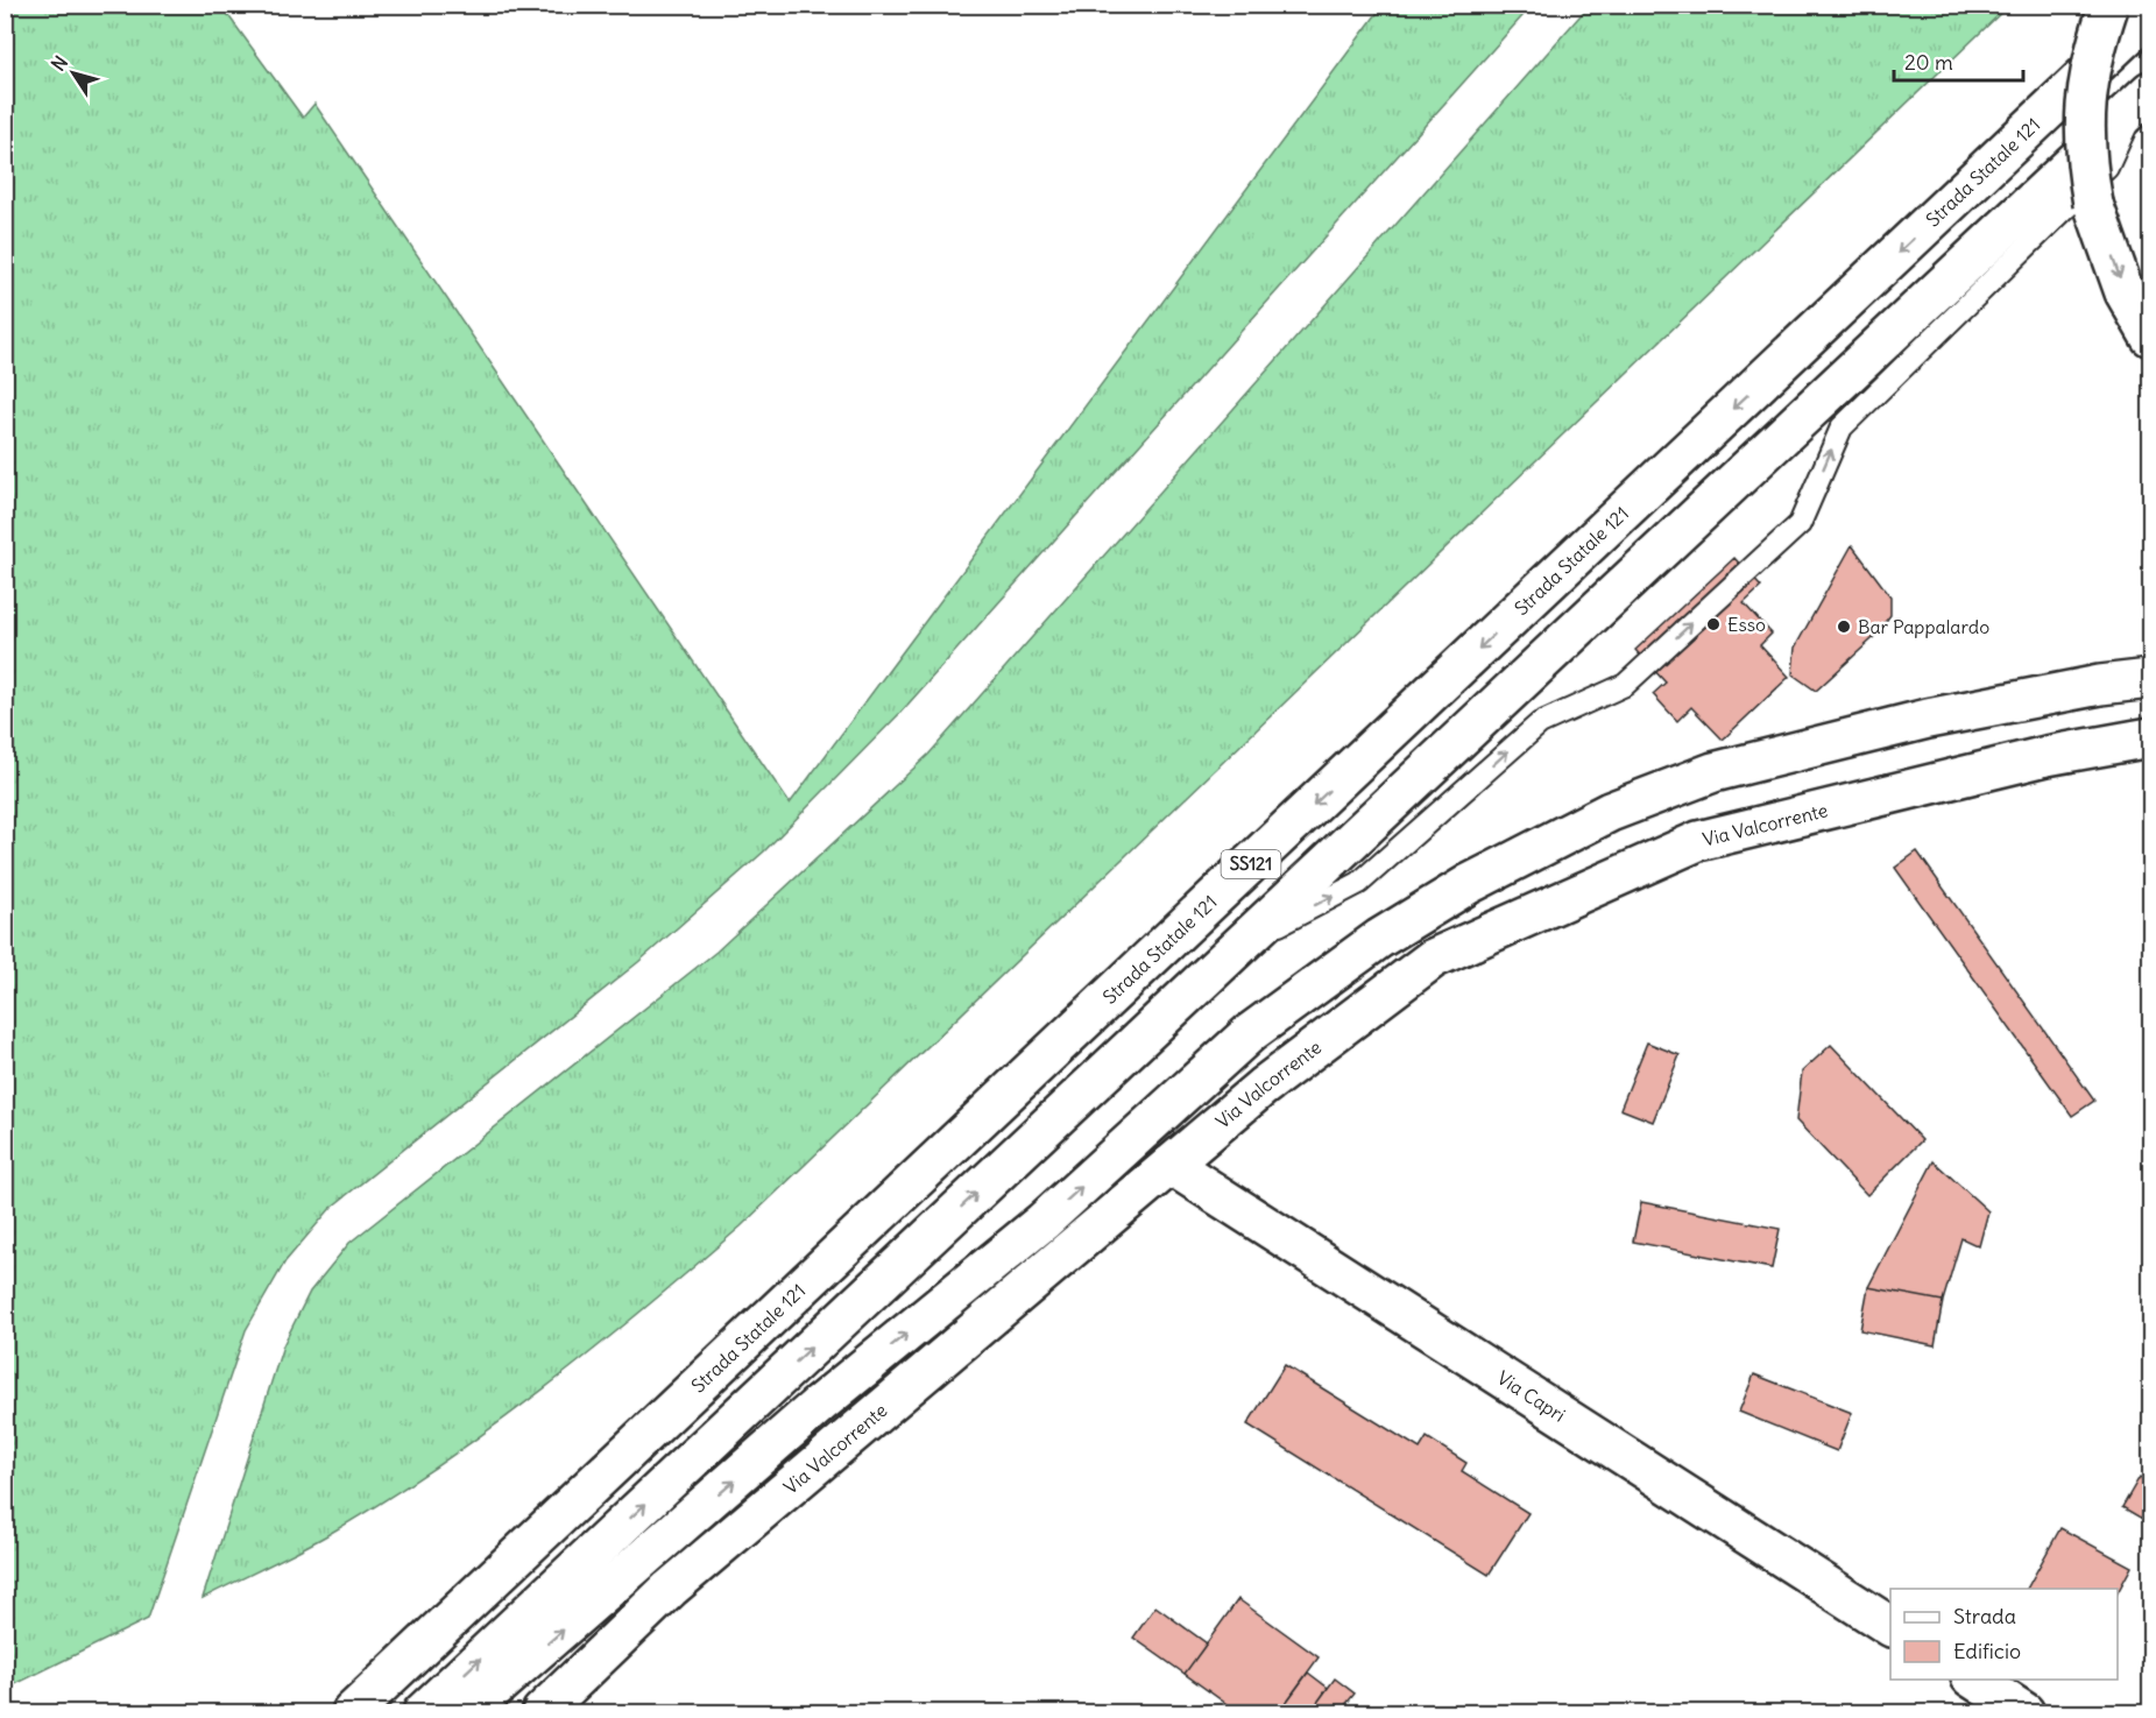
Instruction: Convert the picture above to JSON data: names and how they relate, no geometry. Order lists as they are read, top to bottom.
{
  "streets": {
    "main road": [
      "Strada Statale 121",
      "Via Valcorrente",
      "SS121",
      "Via Capri"
    ]
  },
  "crossings": [
    ["Via Valcorrente", "Via Capri"]
  ],
  "places": ["Esso", "Bar Pappalardo"],
  "legend": ["Strada", "Edificio"],
  "scale_bar": "20 m",
  "north": "top left"
}
